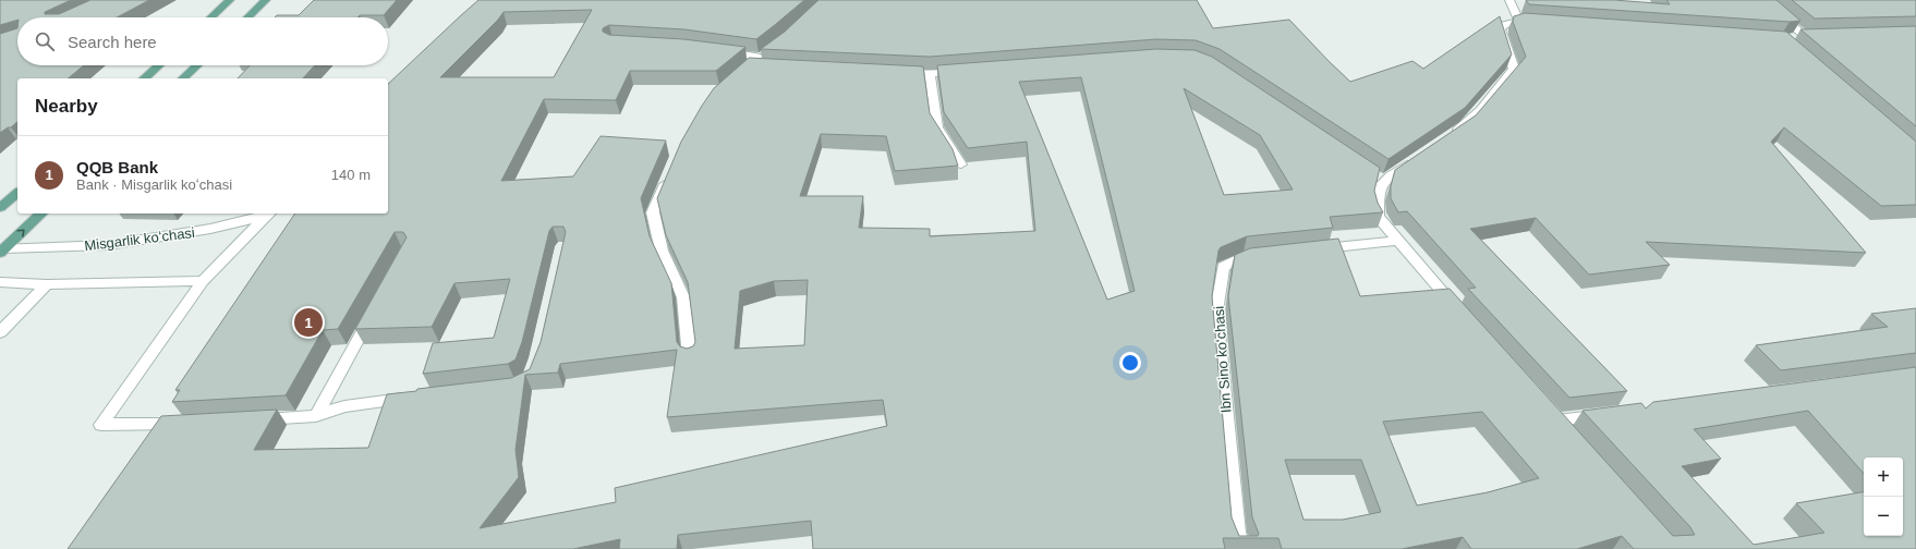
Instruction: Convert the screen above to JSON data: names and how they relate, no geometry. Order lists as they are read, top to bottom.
{
  "streets": {
    "street": ["Misgarlik koʻchasi", "Ibn Sino koʻchasi"]
  },
  "page": {
    "search": "Search here",
    "heading": "Nearby",
    "list": [
      {
        "mark": "1",
        "name": "QQB Bank",
        "note": "Bank · Misgarlik koʻchasi",
        "value": "140 m"
      }
    ],
    "pins": "1",
    "map_buttons": ["+", "−"]
  }
}
